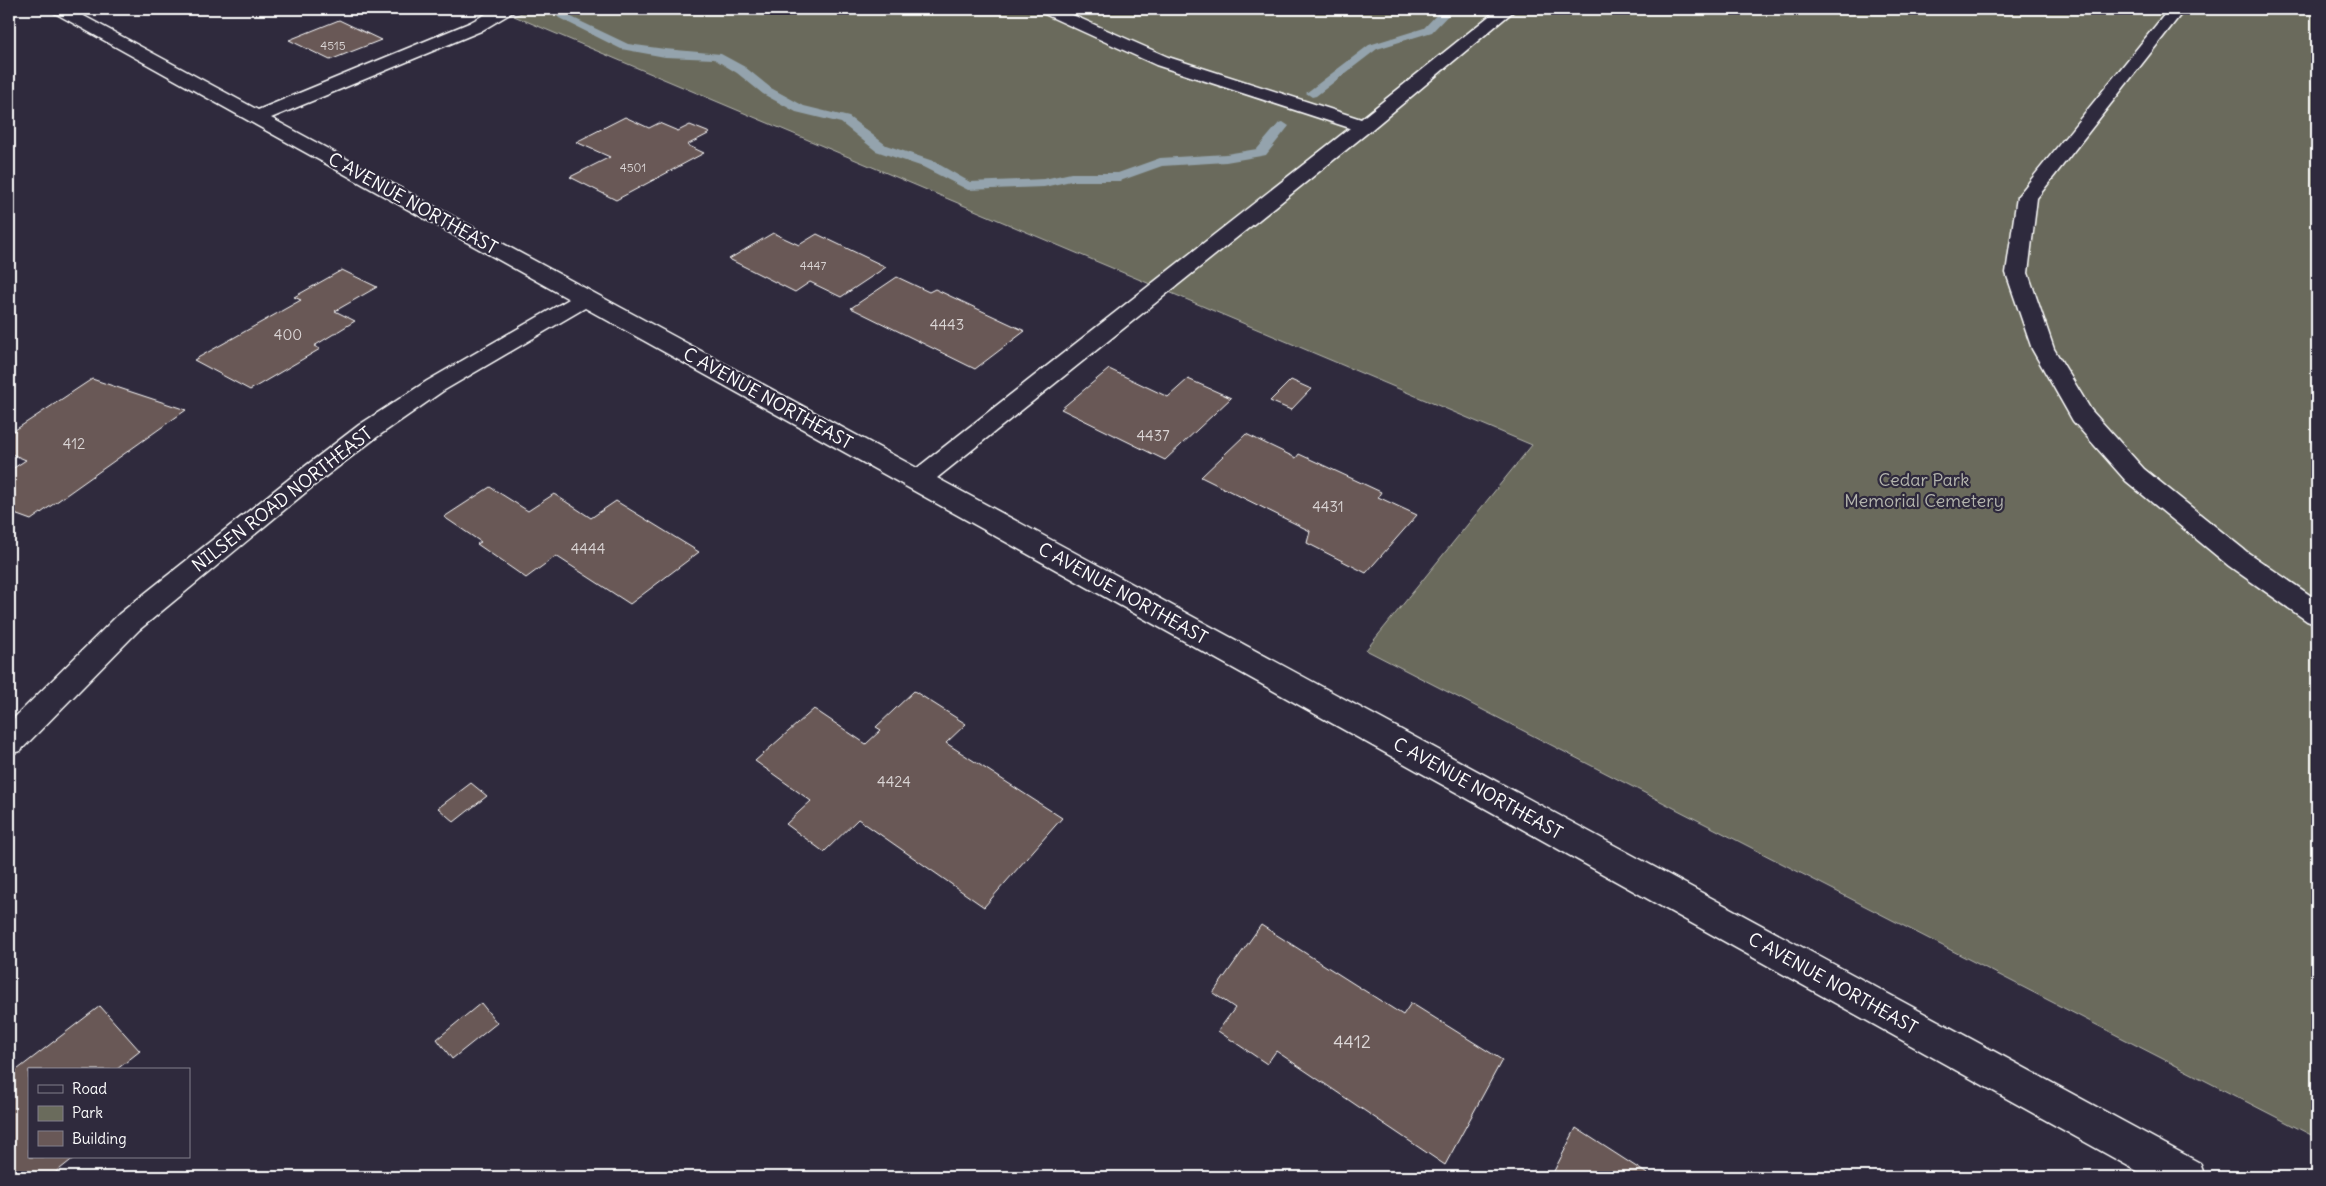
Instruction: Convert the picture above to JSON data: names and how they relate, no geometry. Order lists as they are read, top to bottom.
{
  "streets": {
    "street": ["C AVENUE NORTHEAST", "NILSEN ROAD NORTHEAST"]
  },
  "crossings": [
    ["C AVENUE NORTHEAST", "NILSEN ROAD NORTHEAST"]
  ],
  "parks": ["Cedar Park Memorial Cemetery"],
  "house_numbers": [
    "4515",
    "4501",
    "4447",
    "4443",
    "400",
    "4437",
    "412",
    "4431",
    "4444",
    "4424",
    "4412"
  ],
  "legend": ["Road", "Park", "Building"]
}
